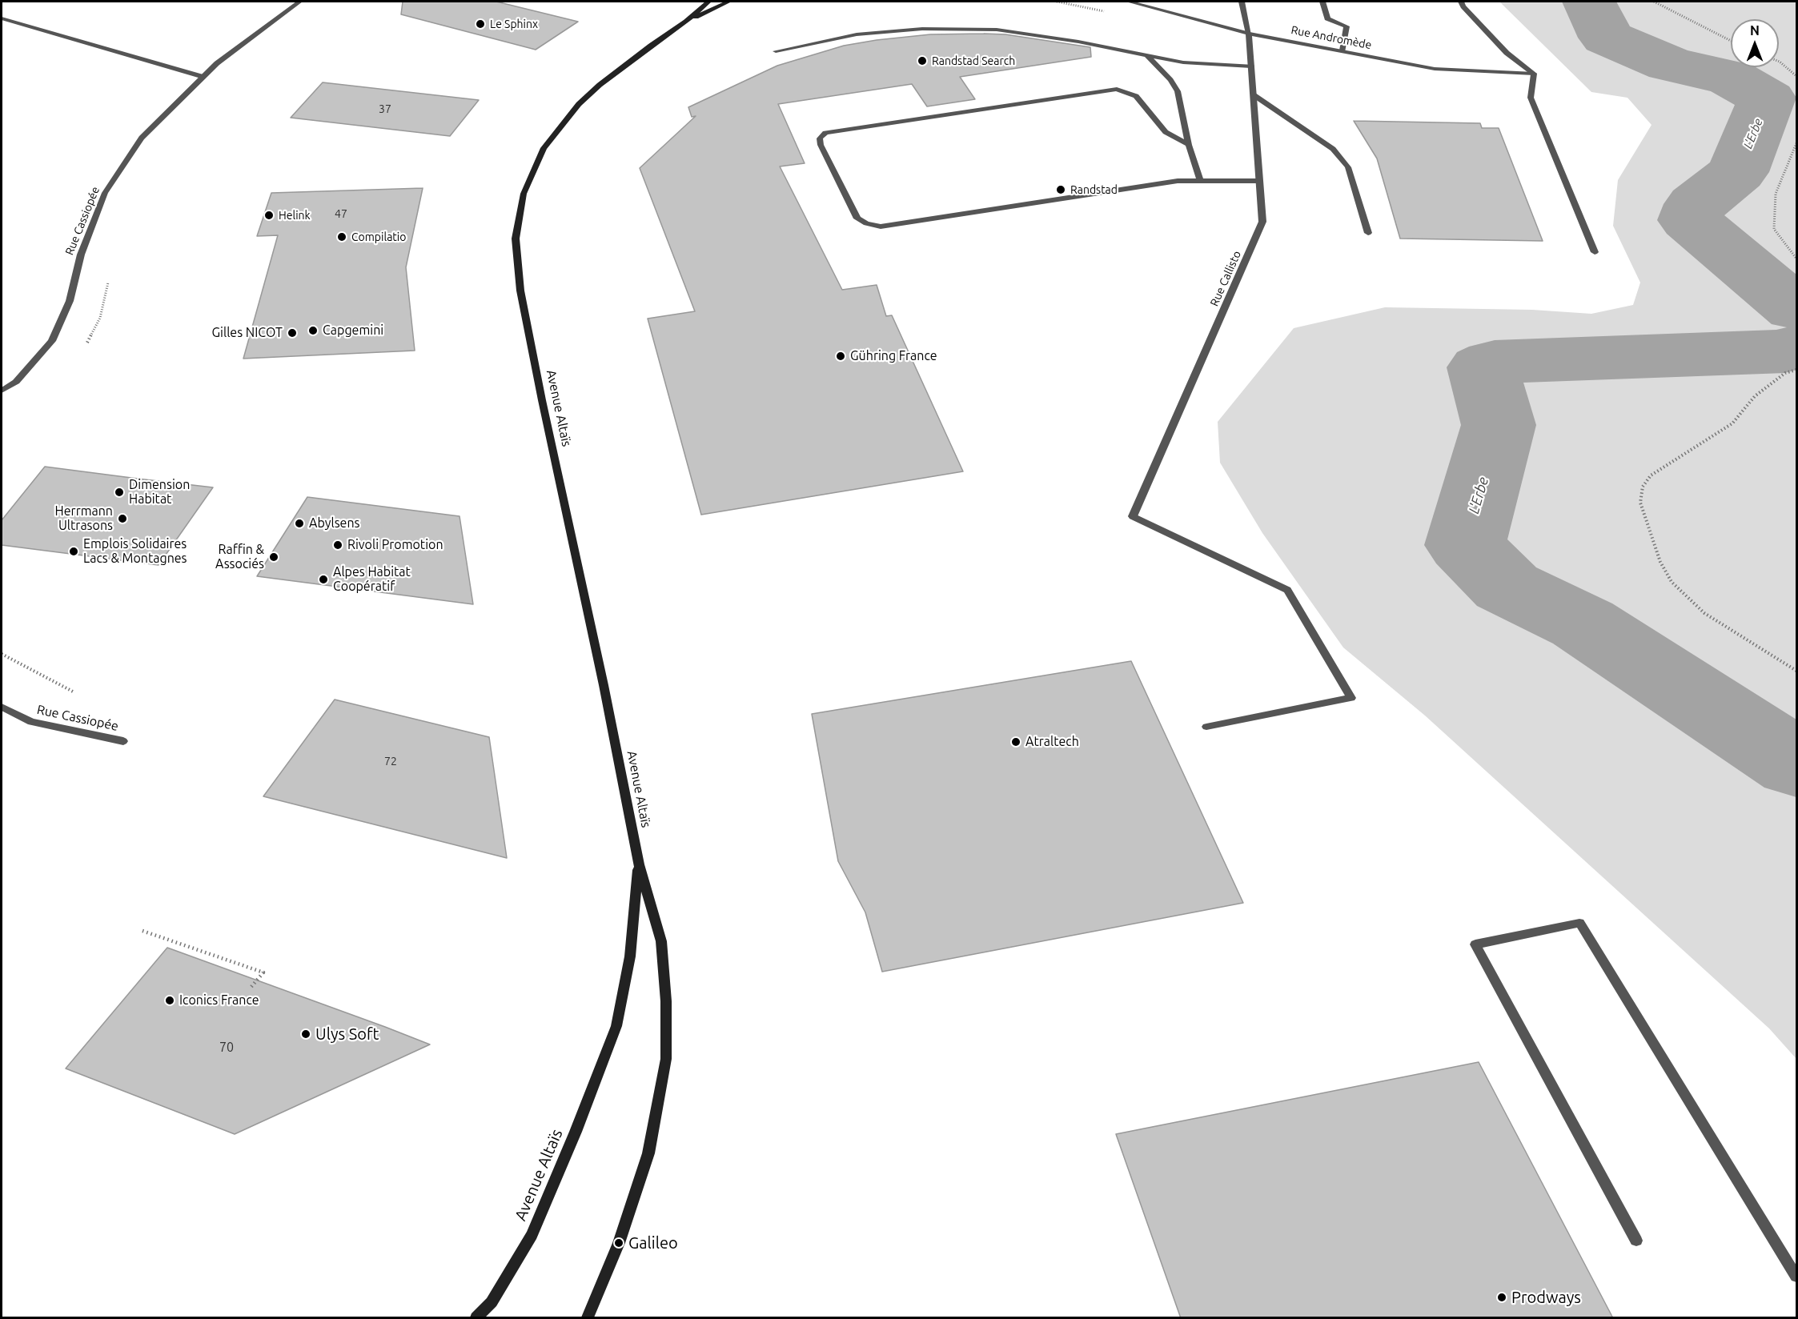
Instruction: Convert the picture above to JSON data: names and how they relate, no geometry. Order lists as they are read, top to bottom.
{
  "streets": {
    "street": [
      "Rue Andromède",
      "Rue Cassiopée",
      "Rue Callisto",
      "Avenue Altaïs"
    ]
  },
  "crossings": [
    ["Rue Andromède", "Rue Callisto"]
  ],
  "water": ["L'Erbe"],
  "places": [
    "Le Sphinx",
    "Randstad Search",
    "Randstad",
    "Helink",
    "Compilatio",
    "Capgemini",
    "Gilles NICOT",
    "Gühring France",
    "Dimension Habitat",
    "Herrmann Ultrasons",
    "Abylsens",
    "Rivoli Promotion",
    "Emplois Solidaires Lacs & Montagnes",
    "Raffin & Associés",
    "Alpes Habitat Coopératif",
    "Atraltech",
    "Iconics France",
    "Ulys Soft",
    "Galileo",
    "Prodways"
  ],
  "house_numbers": [
    "37",
    "47",
    "72",
    "70"
  ],
  "north": "top"
}
